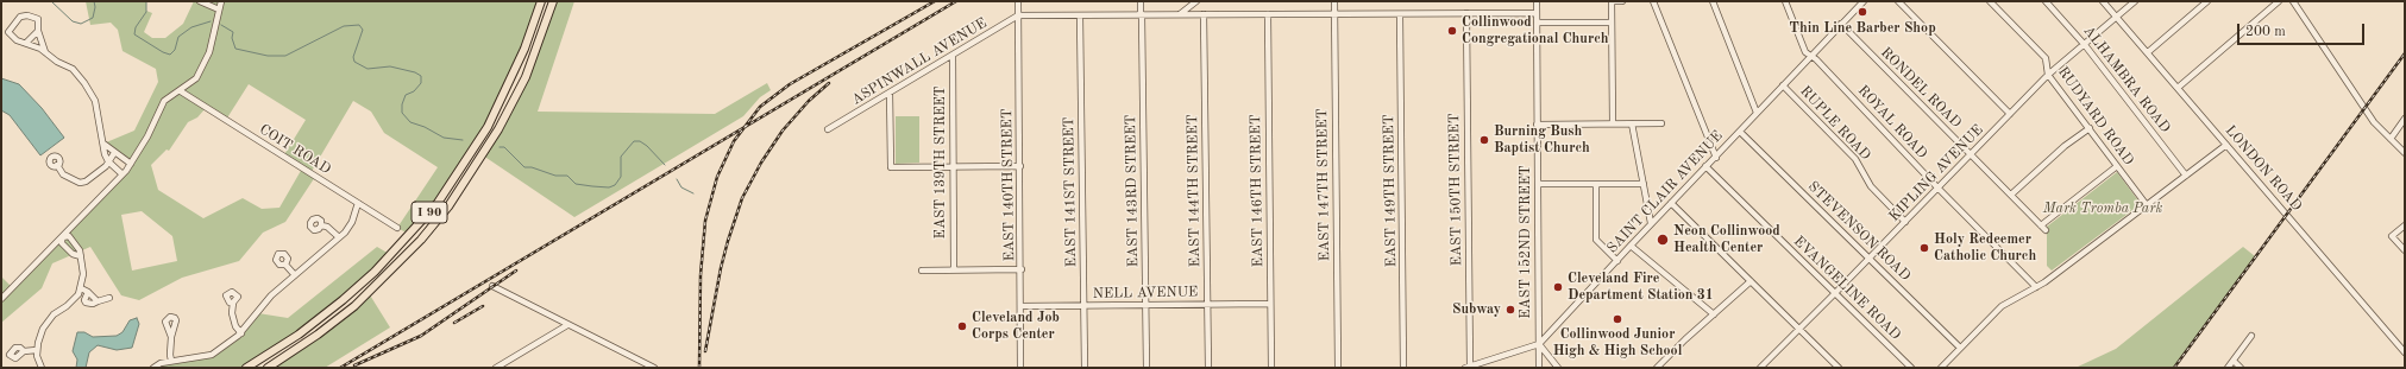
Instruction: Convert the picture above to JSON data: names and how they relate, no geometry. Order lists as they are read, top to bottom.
{
  "streets": {
    "highway": ["I 90"],
    "street": [
      "ASPINWALL AVENUE",
      "ALHAMBRA ROAD",
      "RONDEL ROAD",
      "RUDYARD ROAD",
      "ROYAL ROAD",
      "RUPLE ROAD",
      "COIT ROAD",
      "EAST 139TH STREET",
      "LONDON ROAD",
      "KIPLING AVENUE",
      "EAST 140TH STREET",
      "EAST 147TH STREET",
      "EAST 150TH STREET",
      "EAST 143RD STREET",
      "EAST 144TH STREET",
      "EAST 146TH STREET",
      "EAST 149TH STREET",
      "EAST 141ST STREET",
      "SAINT CLAIR AVENUE",
      "STEVENSON ROAD",
      "EAST 152ND STREET",
      "EVANGELINE ROAD",
      "NELL AVENUE"
    ]
  },
  "crossings": [
    ["ASPINWALL AVENUE", "EAST 139TH STREET"],
    ["ASPINWALL AVENUE", "EAST 140TH STREET"],
    ["ALHAMBRA ROAD", "KIPLING AVENUE"],
    ["RONDEL ROAD", "RUDYARD ROAD"],
    ["RONDEL ROAD", "KIPLING AVENUE"],
    ["RONDEL ROAD", "SAINT CLAIR AVENUE"],
    ["RUDYARD ROAD", "KIPLING AVENUE"],
    ["ROYAL ROAD", "KIPLING AVENUE"],
    ["ROYAL ROAD", "SAINT CLAIR AVENUE"],
    ["RUPLE ROAD", "KIPLING AVENUE"],
    ["RUPLE ROAD", "SAINT CLAIR AVENUE"],
    ["LONDON ROAD", "KIPLING AVENUE"],
    ["KIPLING AVENUE", "STEVENSON ROAD"],
    ["KIPLING AVENUE", "EVANGELINE ROAD"],
    ["EAST 140TH STREET", "NELL AVENUE"],
    ["EAST 150TH STREET", "SAINT CLAIR AVENUE"],
    ["EAST 143RD STREET", "NELL AVENUE"],
    ["EAST 144TH STREET", "NELL AVENUE"],
    ["EAST 146TH STREET", "NELL AVENUE"],
    ["EAST 141ST STREET", "NELL AVENUE"],
    ["SAINT CLAIR AVENUE", "STEVENSON ROAD"],
    ["SAINT CLAIR AVENUE", "EAST 152ND STREET"],
    ["SAINT CLAIR AVENUE", "EVANGELINE ROAD"]
  ],
  "parks": ["Mark Tromba Park"],
  "places": [
    "Thin Line Barber Shop",
    "Collinwood Congregational Church",
    "Burning Bush Baptist Church",
    "Neon Collinwood Health Center",
    "Holy Redeemer Catholic Church",
    "Cleveland Fire Department Station 31",
    "Subway",
    "Collinwood Junior High & High School",
    "Cleveland Job Corps Center"
  ],
  "scale_bar": "200 m"
}
